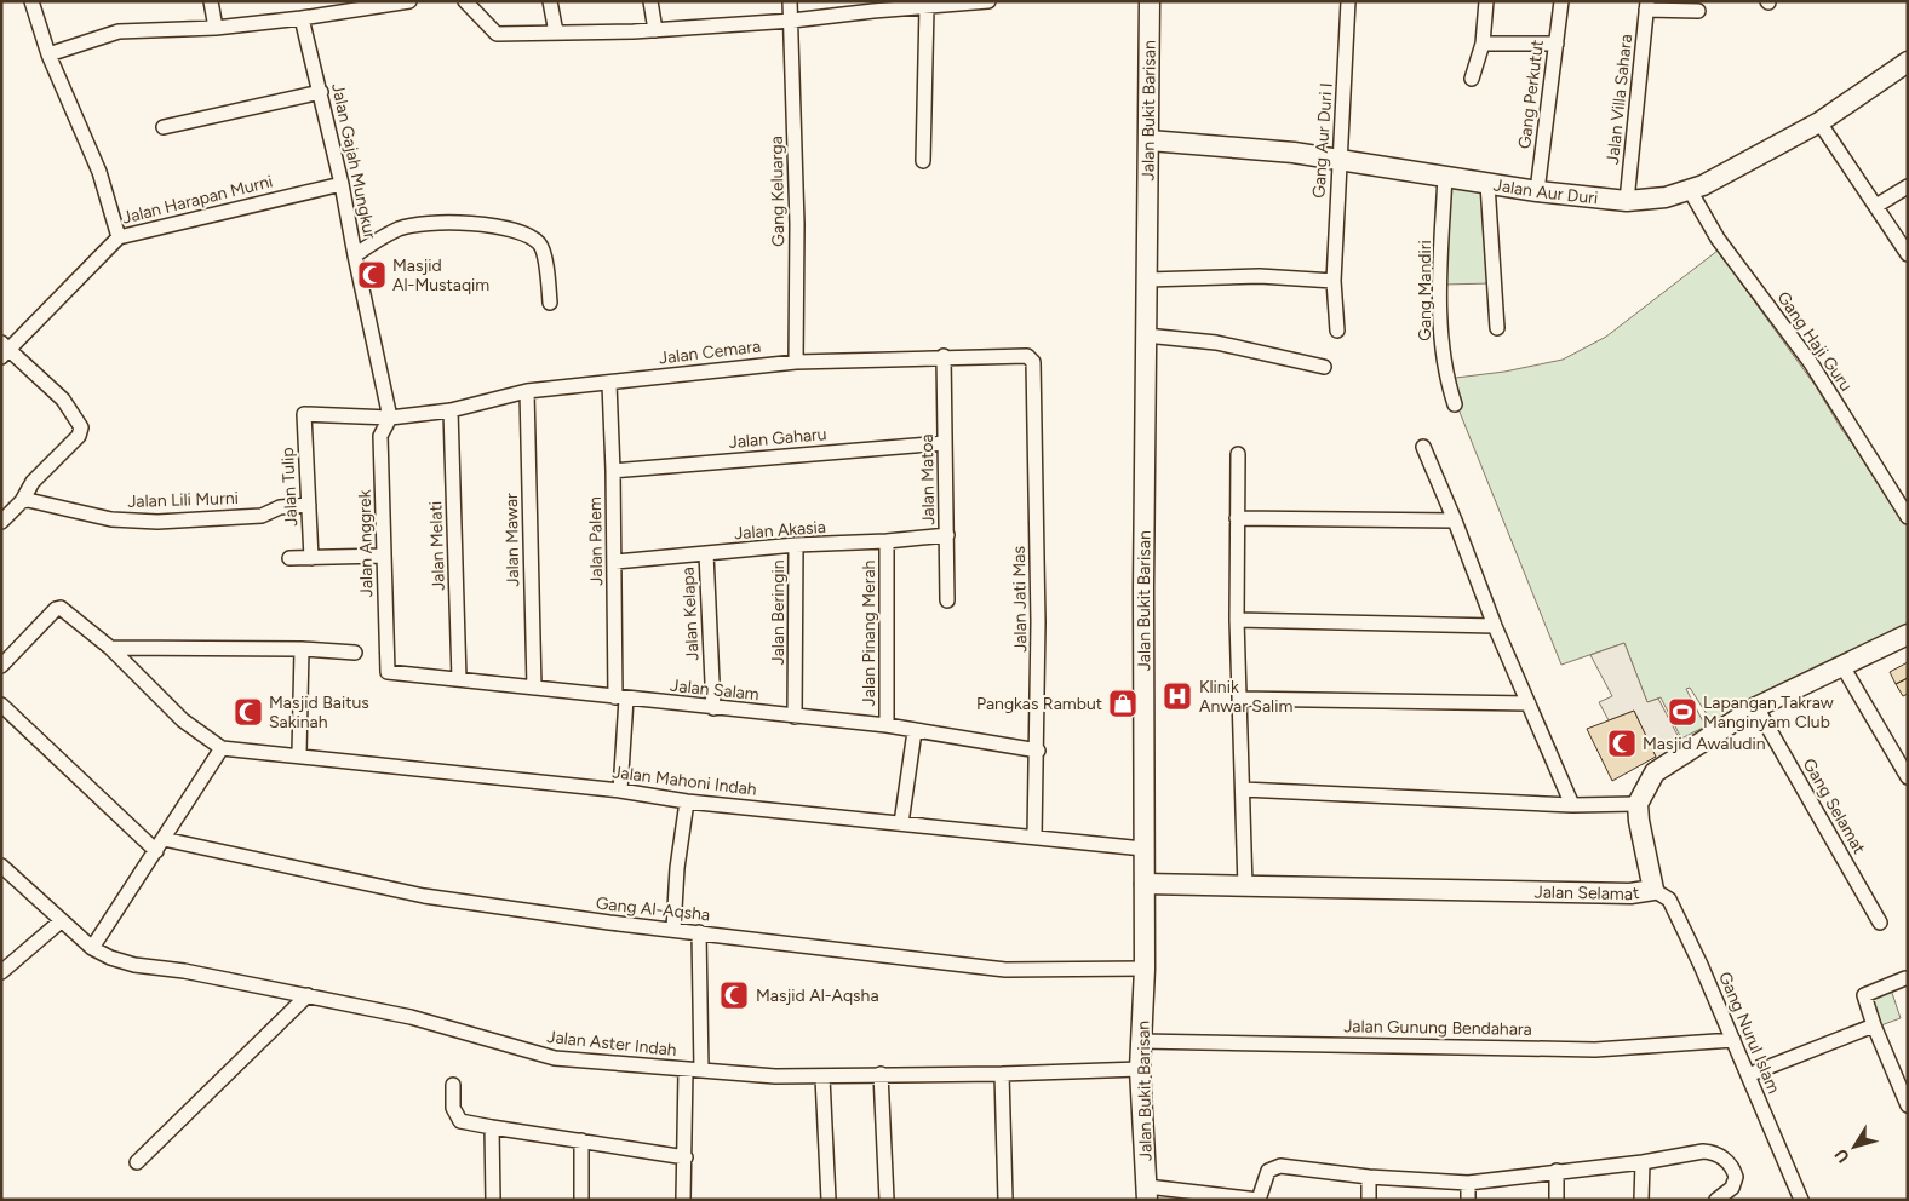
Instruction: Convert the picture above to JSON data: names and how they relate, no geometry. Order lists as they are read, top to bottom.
{
  "streets": {
    "street": [
      "Gang Perkutut",
      "Jalan Villa Sahara",
      "Jalan Bukit Barisan",
      "Gang Aur Duri I",
      "Jalan Gajah Mungkur",
      "Gang Keluarga",
      "Jalan Aur Duri",
      "Jalan Harapan Murni",
      "Gang Mandiri",
      "Gang Haji Guru",
      "Jalan Cemara",
      "Jalan Gaharu",
      "Jalan Matoa",
      "Jalan Tulip",
      "Jalan Lili Murni",
      "Jalan Akasia",
      "Jalan Mawar",
      "Jalan Palem",
      "Jalan Anggrek",
      "Jalan Melati",
      "Jalan Jati Mas",
      "Jalan Beringin",
      "Jalan Kelapa",
      "Jalan Pinang Merah",
      "Jalan Salam",
      "Jalan Mahoni Indah",
      "Gang Selamat",
      "Jalan Selamat",
      "Gang Al-Aqsha",
      "Jalan Gunung Bendahara",
      "Gang Nurul Islam",
      "Jalan Aster Indah"
    ]
  },
  "crossings": [
    ["Gang Perkutut", "Jalan Aur Duri"],
    ["Jalan Villa Sahara", "Jalan Aur Duri"],
    ["Jalan Bukit Barisan", "Jalan Aur Duri"],
    ["Jalan Bukit Barisan", "Jalan Mahoni Indah"],
    ["Jalan Bukit Barisan", "Jalan Selamat"],
    ["Jalan Bukit Barisan", "Gang Al-Aqsha"],
    ["Jalan Bukit Barisan", "Jalan Gunung Bendahara"],
    ["Jalan Bukit Barisan", "Jalan Aster Indah"],
    ["Gang Aur Duri I", "Jalan Aur Duri"],
    ["Jalan Gajah Mungkur", "Jalan Harapan Murni"],
    ["Jalan Gajah Mungkur", "Jalan Cemara"],
    ["Jalan Gajah Mungkur", "Jalan Anggrek"],
    ["Gang Keluarga", "Jalan Cemara"],
    ["Jalan Aur Duri", "Gang Mandiri"],
    ["Jalan Aur Duri", "Gang Haji Guru"],
    ["Jalan Cemara", "Jalan Matoa"],
    ["Jalan Cemara", "Jalan Tulip"],
    ["Jalan Cemara", "Jalan Mawar"],
    ["Jalan Cemara", "Jalan Palem"],
    ["Jalan Cemara", "Jalan Anggrek"],
    ["Jalan Cemara", "Jalan Melati"],
    ["Jalan Cemara", "Jalan Jati Mas"],
    ["Jalan Gaharu", "Jalan Matoa"],
    ["Jalan Gaharu", "Jalan Palem"],
    ["Jalan Matoa", "Jalan Akasia"],
    ["Jalan Tulip", "Jalan Lili Murni"],
    ["Jalan Akasia", "Jalan Palem"],
    ["Jalan Akasia", "Jalan Beringin"],
    ["Jalan Akasia", "Jalan Kelapa"],
    ["Jalan Akasia", "Jalan Pinang Merah"],
    ["Jalan Mawar", "Jalan Salam"],
    ["Jalan Palem", "Jalan Salam"],
    ["Jalan Palem", "Jalan Mahoni Indah"],
    ["Jalan Anggrek", "Jalan Salam"],
    ["Jalan Melati", "Jalan Salam"],
    ["Jalan Jati Mas", "Jalan Salam"],
    ["Jalan Jati Mas", "Jalan Mahoni Indah"],
    ["Jalan Beringin", "Jalan Salam"],
    ["Jalan Kelapa", "Jalan Salam"],
    ["Jalan Pinang Merah", "Jalan Salam"],
    ["Jalan Selamat", "Gang Nurul Islam"],
    ["Jalan Gunung Bendahara", "Gang Nurul Islam"]
  ],
  "places": {
    "mosque": [
      "Masjid Al-Mustaqim",
      "Masjid Baitus Sakinah",
      "Masjid Awaludin",
      "Masjid Al-Aqsha"
    ],
    "hospital": ["Klinik Anwar Salim"],
    "shop": ["Pangkas Rambut"],
    "sports": ["Lapangan Takraw Manginyam Club"]
  },
  "north": "bottom left"
}
